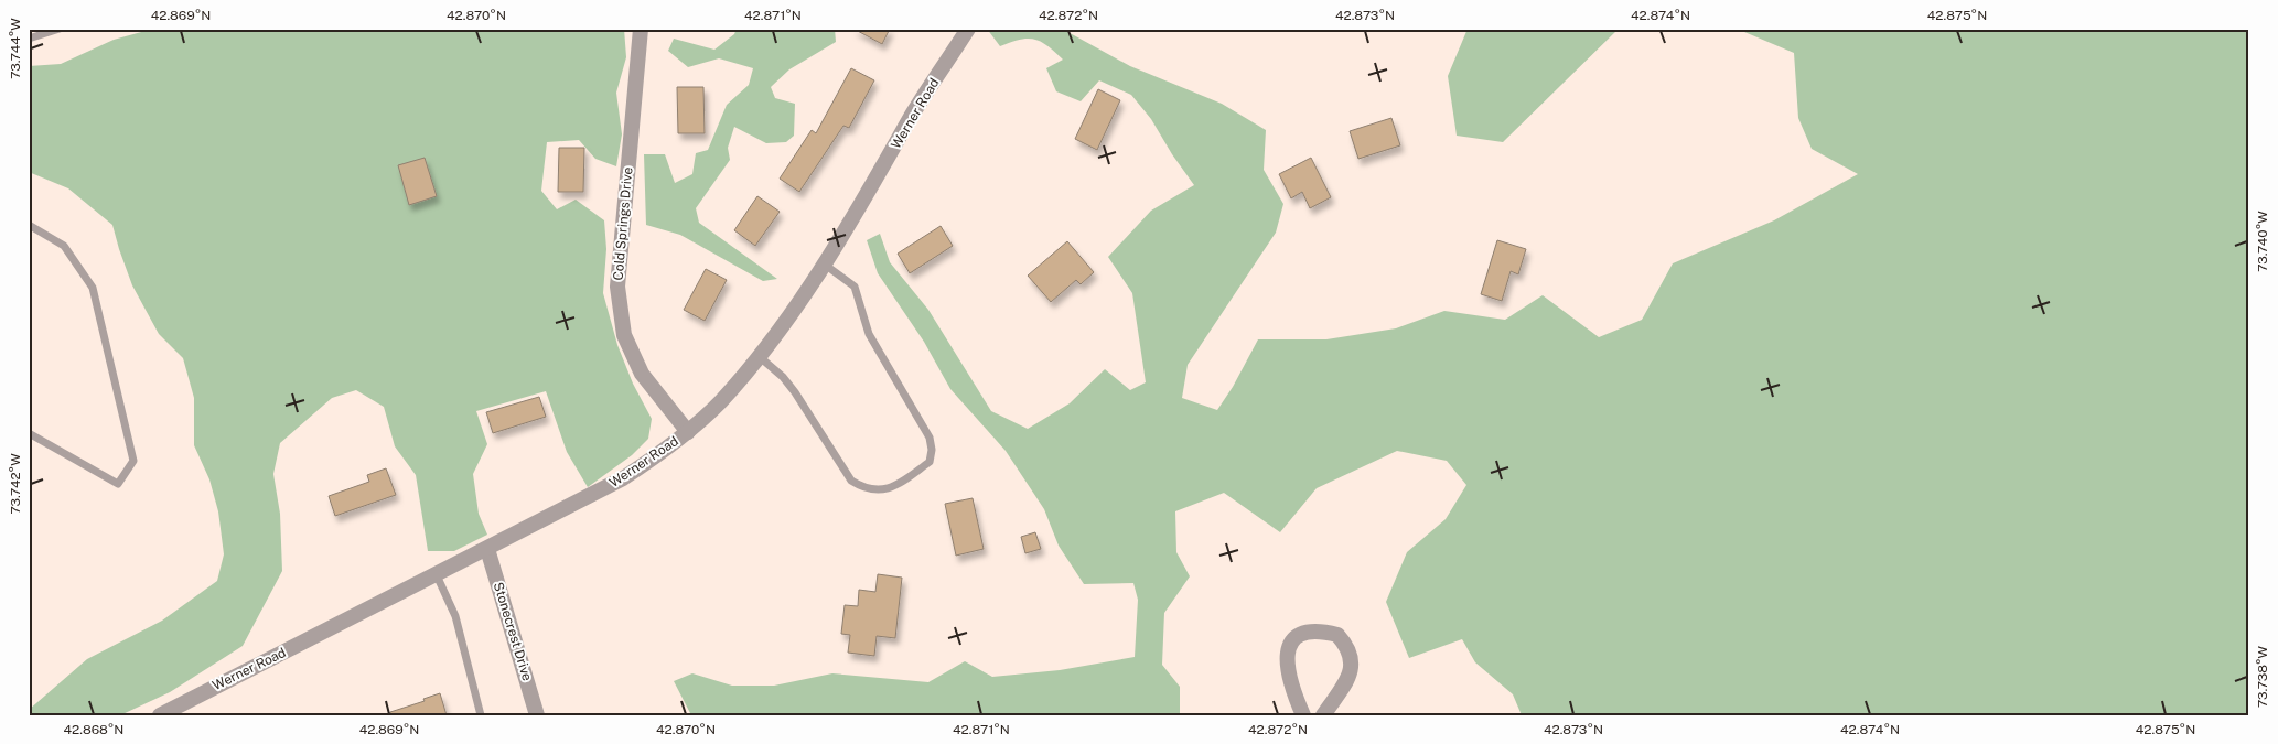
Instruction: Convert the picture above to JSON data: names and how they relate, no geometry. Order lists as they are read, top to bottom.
{
  "streets": {
    "street": ["Werner Road", "Cold Springs Drive", "Stonecrest Drive"]
  },
  "crossings": [
    ["Werner Road", "Cold Springs Drive"],
    ["Werner Road", "Stonecrest Drive"]
  ],
  "coordinates": [
    "42.869°N",
    "42.870°N",
    "42.871°N",
    "42.872°N",
    "42.873°N",
    "42.874°N",
    "42.875°N",
    "73.744°W",
    "73.740°W",
    "73.742°W",
    "73.738°W",
    "42.868°N"
  ]
}
